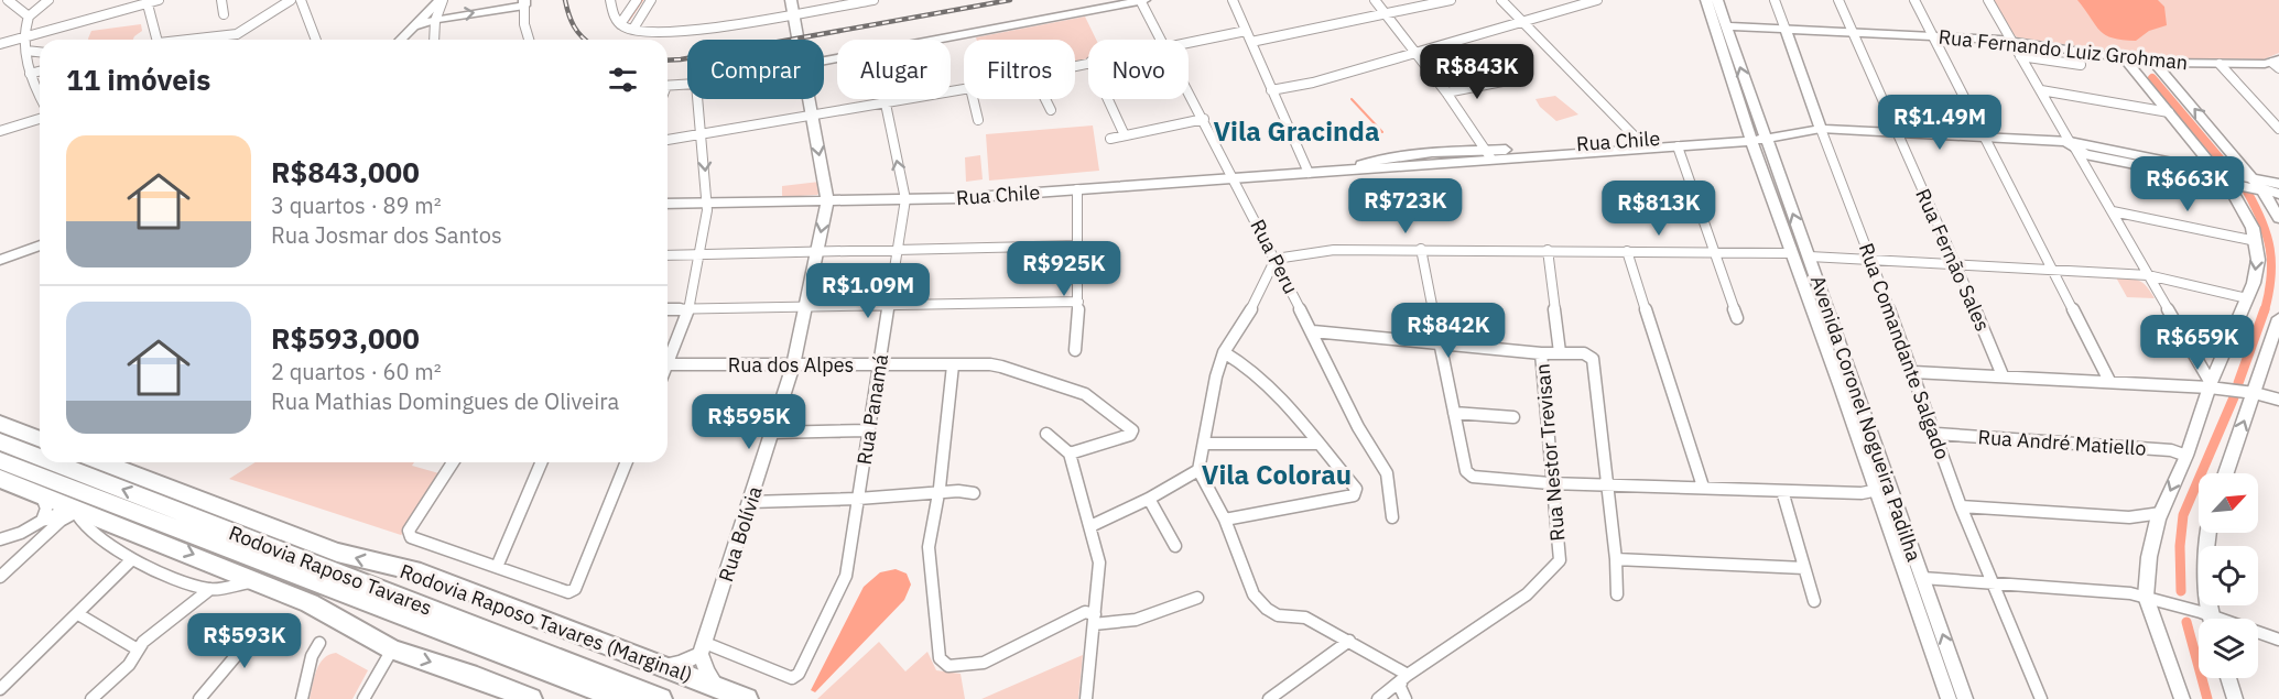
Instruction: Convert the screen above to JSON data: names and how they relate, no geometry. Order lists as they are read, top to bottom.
{
  "streets": {
    "highway": ["Rodovia Raposo Tavares", "Rodovia Raposo Tavares (Marginal)"],
    "main road": [
      "Rua Fernando Luiz Grohman",
      "Rua Chile",
      "Rua Comandante Salgado",
      "Avenida Coronel Nogueira Padilha",
      "Rua Bolívia"
    ],
    "street": [
      "Rua Peru",
      "Rua Fernão Sales",
      "Rua dos Alpes",
      "Rua Panamá",
      "Rua André Matiello",
      "Rua Nestor Trevisan"
    ]
  },
  "crossings": [
    ["Rua Fernando Luiz Grohman", "Rua Fernão Sales"],
    ["Rua Fernando Luiz Grohman", "Rua Comandante Salgado"],
    ["Rua Fernando Luiz Grohman", "Avenida Coronel Nogueira Padilha"],
    ["Rua Chile", "Rua Peru"],
    ["Rua Chile", "Rua Panamá"],
    ["Rua Chile", "Avenida Coronel Nogueira Padilha"],
    ["Rua Chile", "Rua Bolívia"],
    ["Rua Comandante Salgado", "Rua André Matiello"],
    ["Rua dos Alpes", "Rua Panamá"],
    ["Rua dos Alpes", "Rua Bolívia"],
    ["Rua Panamá", "Rua Bolívia"]
  ],
  "districts": ["Vila Gracinda", "Vila Colorau"],
  "north": "top right",
  "page": {
    "chip": [
      "Comprar",
      "Alugar",
      "Filtros",
      "Novo"
    ],
    "heading": "11 imóveis",
    "price": [
      "R$843K",
      "R$1.49M",
      "R$663K",
      "R$723K",
      "R$813K",
      "R$925K",
      "R$1.09M",
      "R$842K",
      "R$659K",
      "R$595K",
      "R$593K"
    ],
    "list": [
      {
        "name": "R$843,000",
        "note": "3 quartos · 89 m² · Rua Josmar dos Santos"
      },
      {
        "name": "R$593,000",
        "note": "2 quartos · 60 m² · Rua Mathias Domingues de Oliveira"
      }
    ]
  }
}
